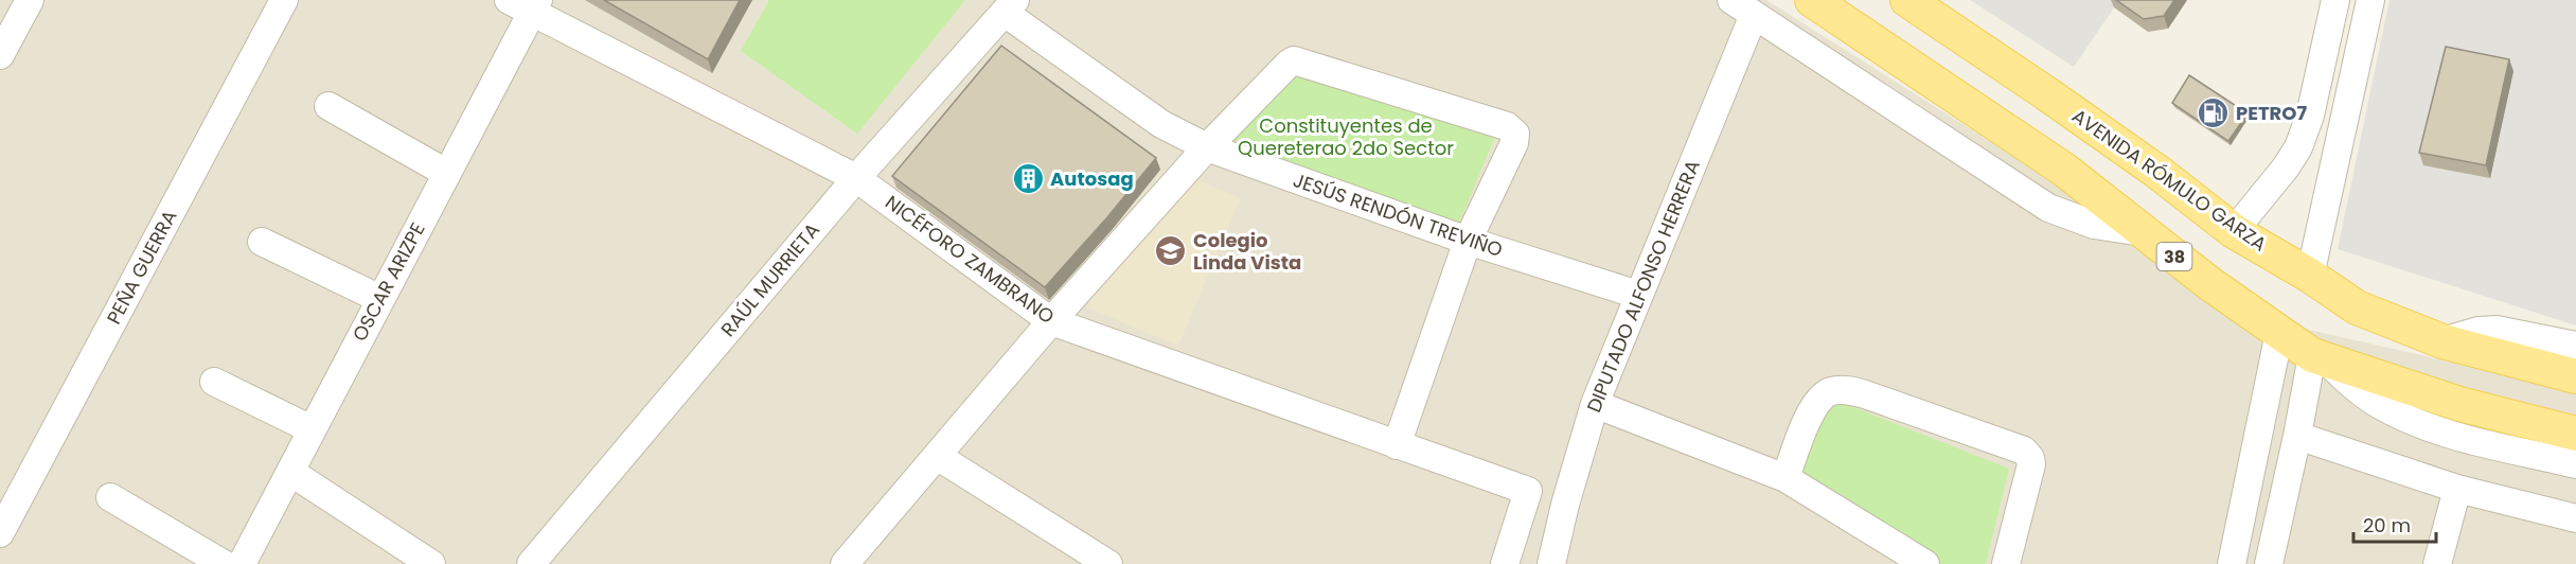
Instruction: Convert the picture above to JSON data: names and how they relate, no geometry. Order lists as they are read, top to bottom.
{
  "streets": {
    "main road": ["AVENIDA RÓMULO GARZA", "38"],
    "street": [
      "JESÚS RENDÓN TREVIÑO",
      "NICÉFORO ZAMBRANO",
      "PEÑA GUERRA",
      "RAÚL MURRIETA",
      "OSCAR ARIZPE",
      "DIPUTADO ALFONSO HERRERA"
    ]
  },
  "crossings": [
    ["JESÚS RENDÓN TREVIÑO", "RAÚL MURRIETA"],
    ["JESÚS RENDÓN TREVIÑO", "DIPUTADO ALFONSO HERRERA"],
    ["NICÉFORO ZAMBRANO", "RAÚL MURRIETA"],
    ["NICÉFORO ZAMBRANO", "OSCAR ARIZPE"]
  ],
  "parks": ["Constituyentes de Quereterao 2do Sector"],
  "places": {
    "fuel station": ["PETRO7"],
    "building": ["Autosag"],
    "school or university": ["Colegio Linda Vista"]
  },
  "scale_bar": "20 m"
}
